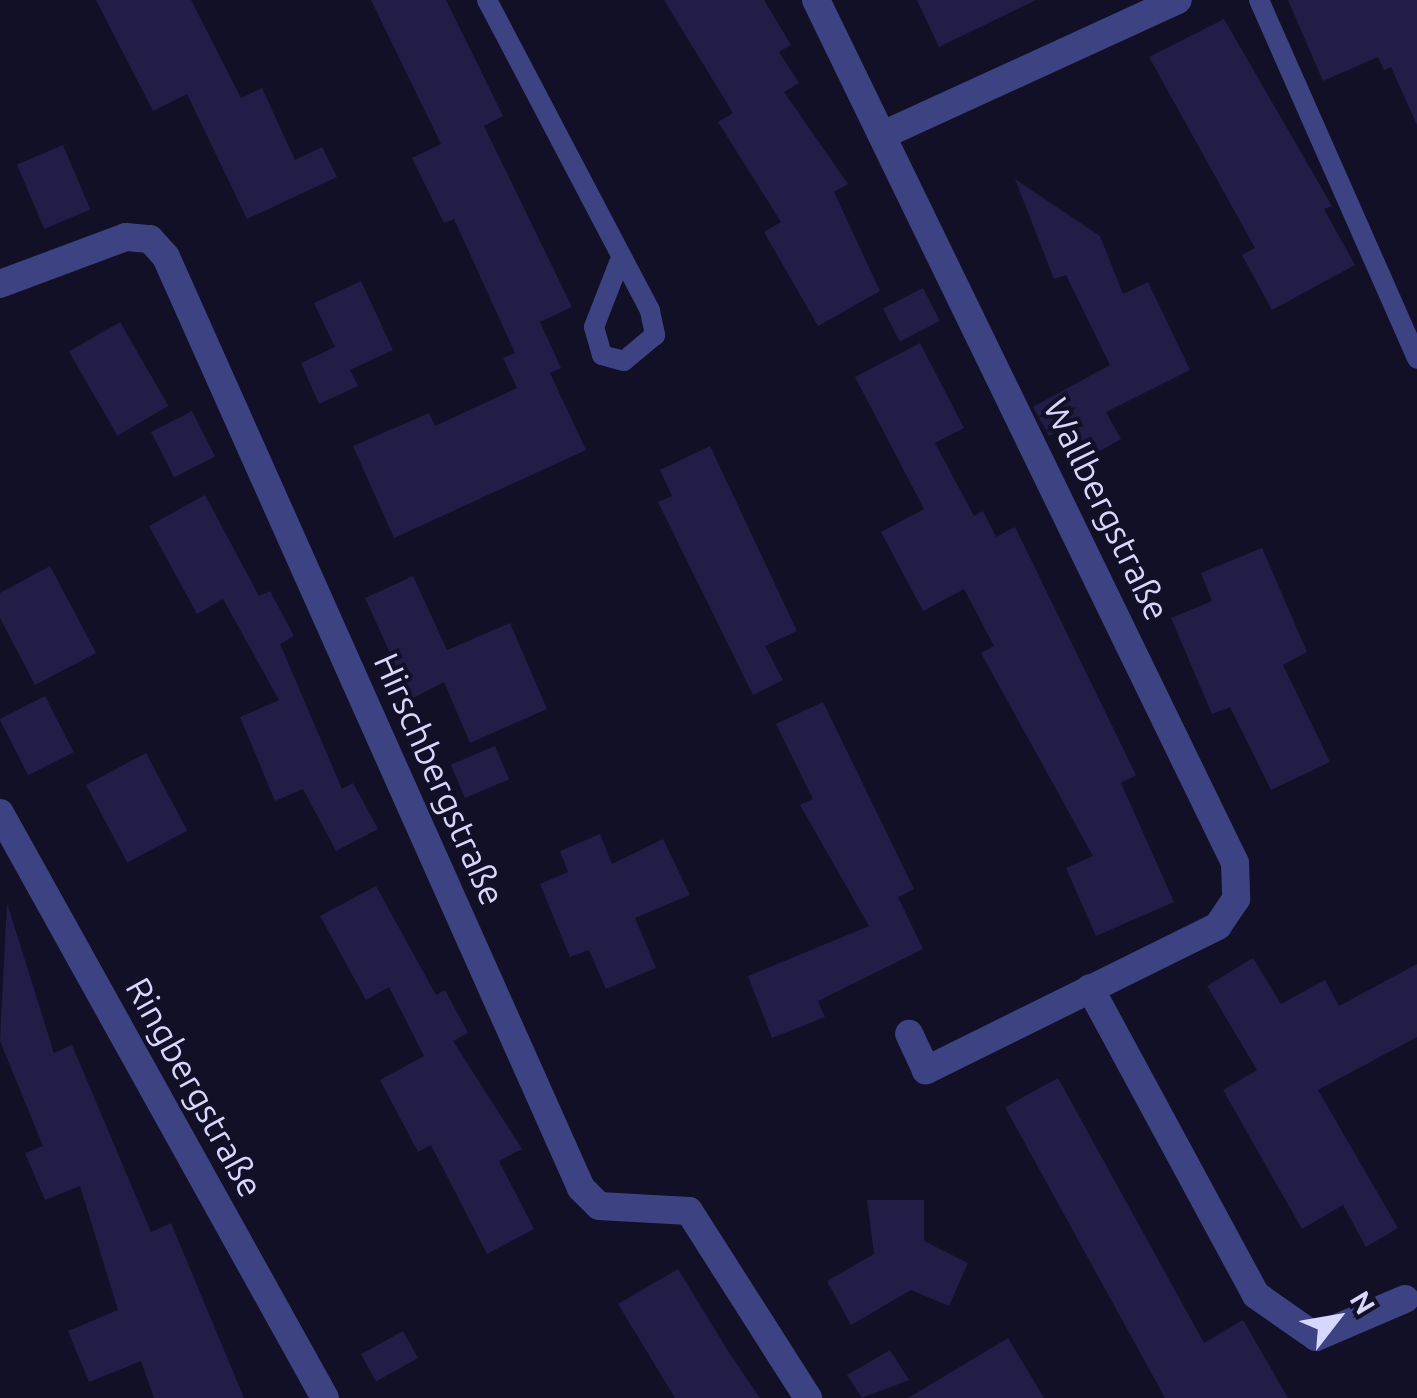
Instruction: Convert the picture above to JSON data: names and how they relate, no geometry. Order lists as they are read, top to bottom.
{
  "streets": {
    "street": ["Wallbergstraße", "Hirschbergstraße", "Ringbergstraße"]
  },
  "north": "top right"
}
